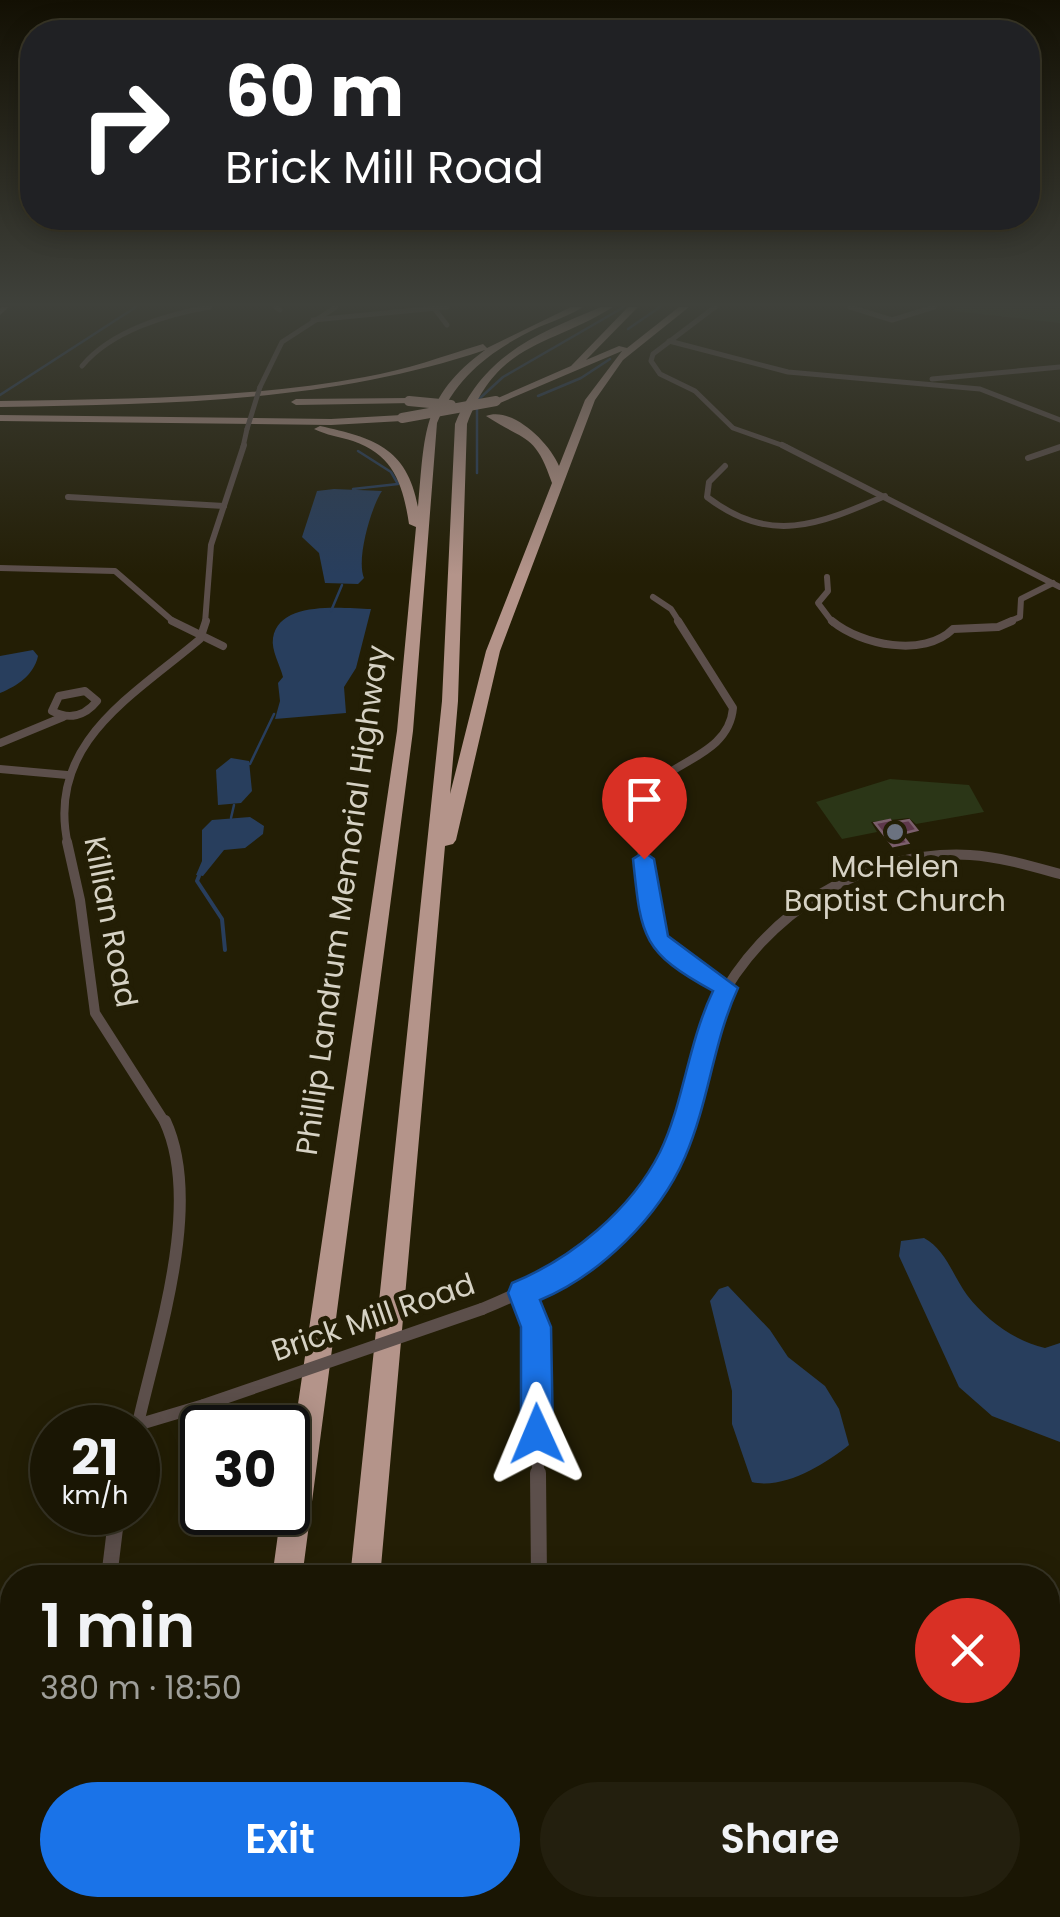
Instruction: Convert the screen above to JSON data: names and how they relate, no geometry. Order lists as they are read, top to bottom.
{
  "streets": {
    "highway": ["Phillip Landrum Memorial Highway"],
    "street": ["Killian Road", "Brick Mill Road"]
  },
  "places": ["McHelen Baptist Church"],
  "page": {
    "turn": ["60 m", "Brick Mill Road"],
    "speed": "21 km/h",
    "limit": "30",
    "heading": ["1 min", "380 m · 18:50"],
    "buttons": ["Exit", "Share"]
  }
}
